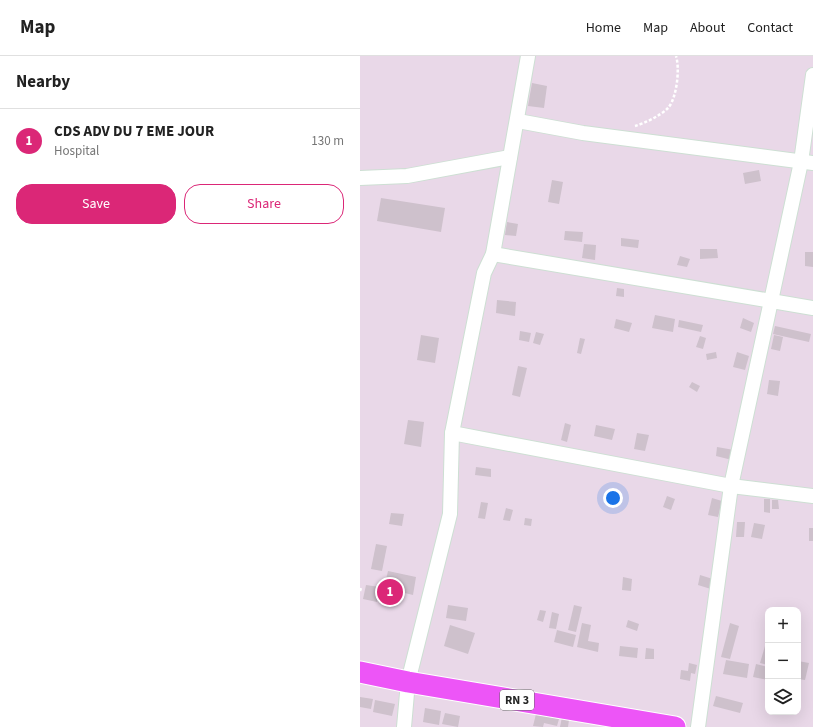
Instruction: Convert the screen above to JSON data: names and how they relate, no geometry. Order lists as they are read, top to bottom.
{
  "streets": {
    "highway": ["RN 3"]
  },
  "page": {
    "header": "Map",
    "nav": [
      "Home",
      "Map",
      "About",
      "Contact"
    ],
    "heading": "Nearby",
    "list": [
      {
        "mark": "1",
        "name": "CDS ADV DU 7 EME JOUR",
        "note": "Hospital",
        "value": "130 m"
      }
    ],
    "buttons": ["Save", "Share"],
    "pins": "1",
    "map_buttons": ["+", "−"]
  }
}
